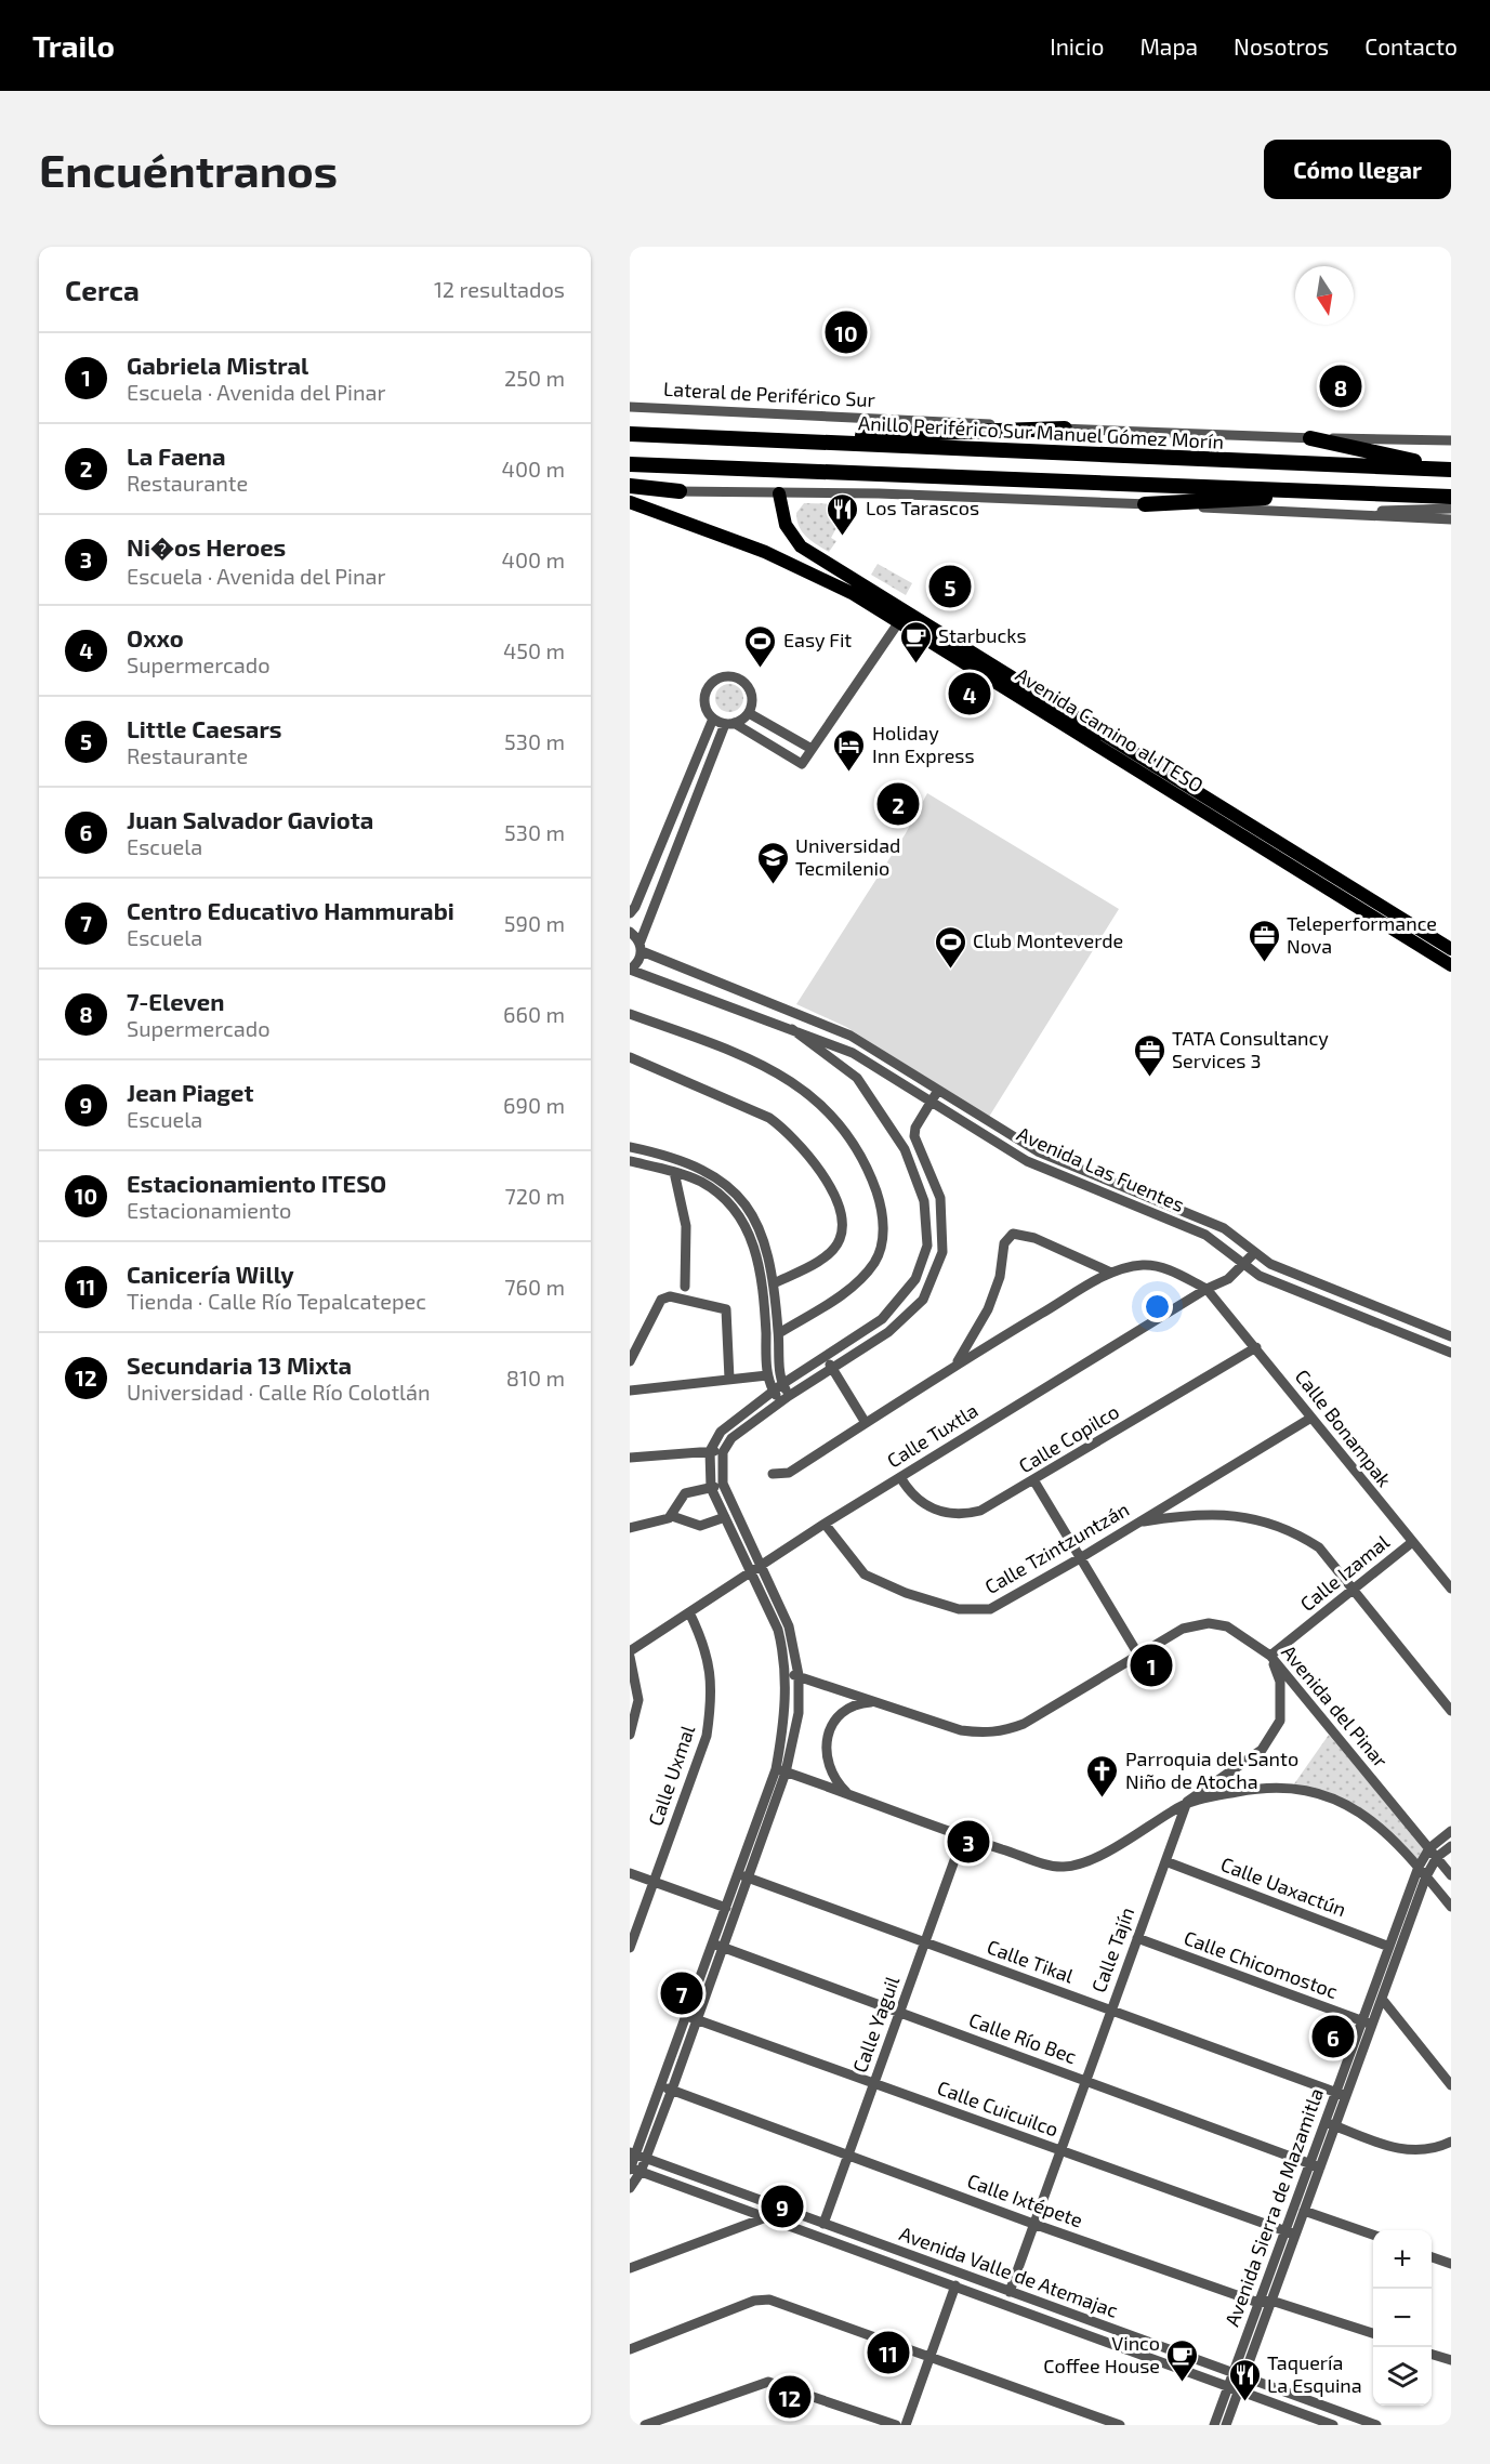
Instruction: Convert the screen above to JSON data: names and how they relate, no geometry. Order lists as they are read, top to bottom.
{
  "streets": {
    "highway": ["Anillo Periférico Sur Manuel Gómez Morín"],
    "main road": ["Avenida Camino al ITESO"],
    "street": [
      "Lateral de Periférico Sur",
      "Avenida Las Fuentes",
      "Calle Bonampak",
      "Calle Tuxtla",
      "Calle Copilco",
      "Calle Tzintzuntzán",
      "Calle Izamal",
      "Avenida del Pinar",
      "Calle Uxmal",
      "Calle Uaxactún",
      "Calle Tajín",
      "Calle Tikal",
      "Calle Chicomostoc",
      "Calle Yaguil",
      "Calle Río Bec",
      "Calle Cuicuilco",
      "Calle Ixtépete",
      "Avenida Sierra de Mazamitla",
      "Avenida Valle de Atemajac"
    ]
  },
  "crossings": [
    ["Avenida Las Fuentes", "Calle Tuxtla"],
    ["Calle Bonampak", "Calle Tuxtla"],
    ["Calle Bonampak", "Calle Copilco"],
    ["Calle Bonampak", "Calle Tzintzuntzán"],
    ["Calle Bonampak", "Calle Izamal"],
    ["Calle Tuxtla", "Calle Copilco"],
    ["Calle Tuxtla", "Calle Tzintzuntzán"],
    ["Calle Tuxtla", "Calle Uxmal"],
    ["Calle Izamal", "Avenida del Pinar"],
    ["Avenida del Pinar", "Avenida Sierra de Mazamitla"],
    ["Calle Uaxactún", "Calle Tajín"],
    ["Calle Uaxactún", "Avenida Sierra de Mazamitla"],
    ["Calle Tajín", "Calle Tikal"],
    ["Calle Tajín", "Calle Chicomostoc"],
    ["Calle Tajín", "Calle Río Bec"],
    ["Calle Tajín", "Calle Cuicuilco"],
    ["Calle Tajín", "Calle Ixtépete"],
    ["Calle Tajín", "Avenida Valle de Atemajac"],
    ["Calle Tikal", "Calle Yaguil"],
    ["Calle Tikal", "Avenida Sierra de Mazamitla"],
    ["Calle Chicomostoc", "Avenida Sierra de Mazamitla"],
    ["Calle Yaguil", "Calle Río Bec"],
    ["Calle Yaguil", "Calle Cuicuilco"],
    ["Calle Yaguil", "Calle Ixtépete"],
    ["Calle Yaguil", "Avenida Valle de Atemajac"],
    ["Calle Río Bec", "Avenida Sierra de Mazamitla"],
    ["Calle Cuicuilco", "Avenida Sierra de Mazamitla"],
    ["Calle Ixtépete", "Avenida Sierra de Mazamitla"],
    ["Avenida Sierra de Mazamitla", "Avenida Valle de Atemajac"]
  ],
  "places": {
    "restaurant": ["Los Tarascos", "Taquería La Esquina"],
    "cafe": ["Starbucks", "Vinco Coffee House"],
    "sports": ["Easy Fit", "Club Monteverde"],
    "hotel": ["Holiday Inn Express"],
    "school or university": ["Universidad Tecmilenio"],
    "office": ["Teleperformance Nova", "TATA Consultancy Services 3"],
    "church": ["Parroquia del Santo Niño de Atocha"]
  },
  "north": "bottom",
  "page": {
    "header": "Trailo",
    "nav": [
      "Inicio",
      "Mapa",
      "Nosotros",
      "Contacto"
    ],
    "buttons": "Cómo llegar",
    "title": "Encuéntranos",
    "heading": ["Cerca", "12 resultados"],
    "pins": [
      "10",
      "8",
      "5",
      "4",
      "2",
      "1",
      "3",
      "7",
      "6",
      "9",
      "11",
      "12"
    ],
    "list": [
      {
        "mark": "1",
        "name": "Gabriela Mistral",
        "note": "Escuela · Avenida del Pinar",
        "value": "250 m"
      },
      {
        "mark": "2",
        "name": "La Faena",
        "note": "Restaurante",
        "value": "400 m"
      },
      {
        "mark": "3",
        "name": "Ni�os Heroes",
        "note": "Escuela · Avenida del Pinar",
        "value": "400 m"
      },
      {
        "mark": "4",
        "name": "Oxxo",
        "note": "Supermercado",
        "value": "450 m"
      },
      {
        "mark": "5",
        "name": "Little Caesars",
        "note": "Restaurante",
        "value": "530 m"
      },
      {
        "mark": "6",
        "name": "Juan Salvador Gaviota",
        "note": "Escuela",
        "value": "530 m"
      },
      {
        "mark": "7",
        "name": "Centro Educativo Hammurabi",
        "note": "Escuela",
        "value": "590 m"
      },
      {
        "mark": "8",
        "name": "7-Eleven",
        "note": "Supermercado",
        "value": "660 m"
      },
      {
        "mark": "9",
        "name": "Jean Piaget",
        "note": "Escuela",
        "value": "690 m"
      },
      {
        "mark": "10",
        "name": "Estacionamiento ITESO",
        "note": "Estacionamiento",
        "value": "720 m"
      },
      {
        "mark": "11",
        "name": "Canicería Willy",
        "note": "Tienda · Calle Río Tepalcatepec",
        "value": "760 m"
      },
      {
        "mark": "12",
        "name": "Secundaria 13 Mixta",
        "note": "Universidad · Calle Río Colotlán",
        "value": "810 m"
      }
    ],
    "map_buttons": ["+", "−"]
  }
}
